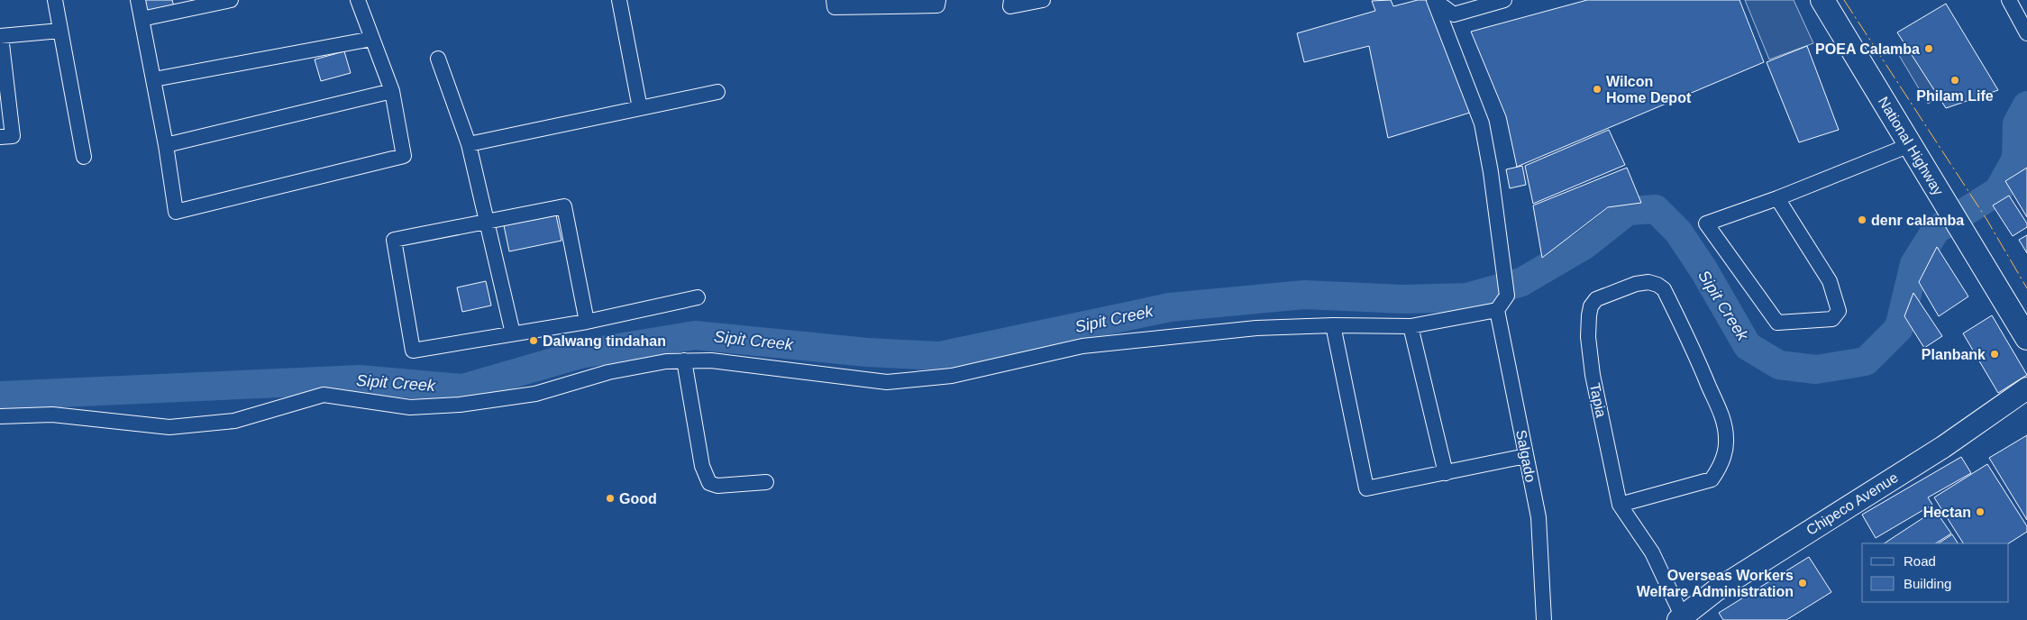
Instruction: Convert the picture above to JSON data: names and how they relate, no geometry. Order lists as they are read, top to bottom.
{
  "streets": {
    "main road": ["National Highway", "Chipeco Avenue"],
    "street": ["Tapia", "Salgado"]
  },
  "crossings": [
    ["Tapia", "Chipeco Avenue"]
  ],
  "water": ["Sipit Creek"],
  "places": [
    "POEA Calamba",
    "Philam Life",
    "Wilcon Home Depot",
    "denr calamba",
    "Dalwang tindahan",
    "Planbank",
    "Good",
    "Hectan",
    "Overseas Workers Welfare Administration"
  ],
  "legend": ["Road", "Building"]
}
